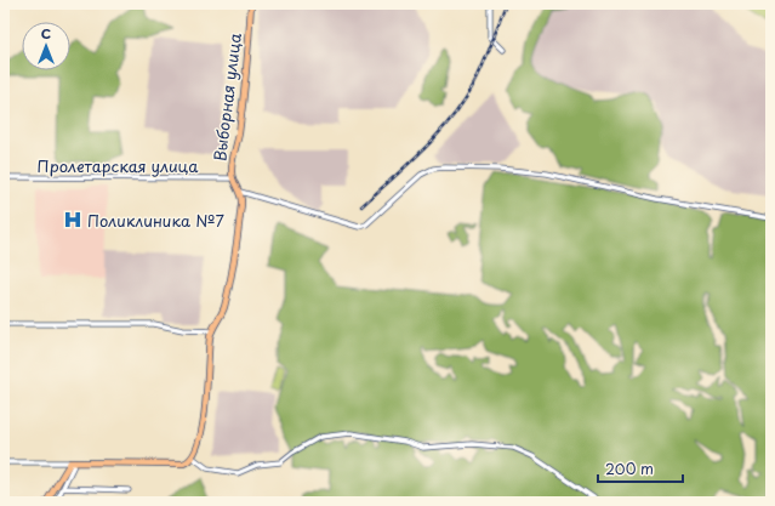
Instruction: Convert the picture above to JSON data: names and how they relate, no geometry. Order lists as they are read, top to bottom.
{
  "streets": {
    "main road": ["Выборная улица"],
    "street": ["Пролетарская улица"]
  },
  "crossings": [
    ["Выборная улица", "Пролетарская улица"]
  ],
  "places": {
    "hospital": ["Поликлиника №7"]
  },
  "scale_bar": "200 m",
  "north": "top"
}
